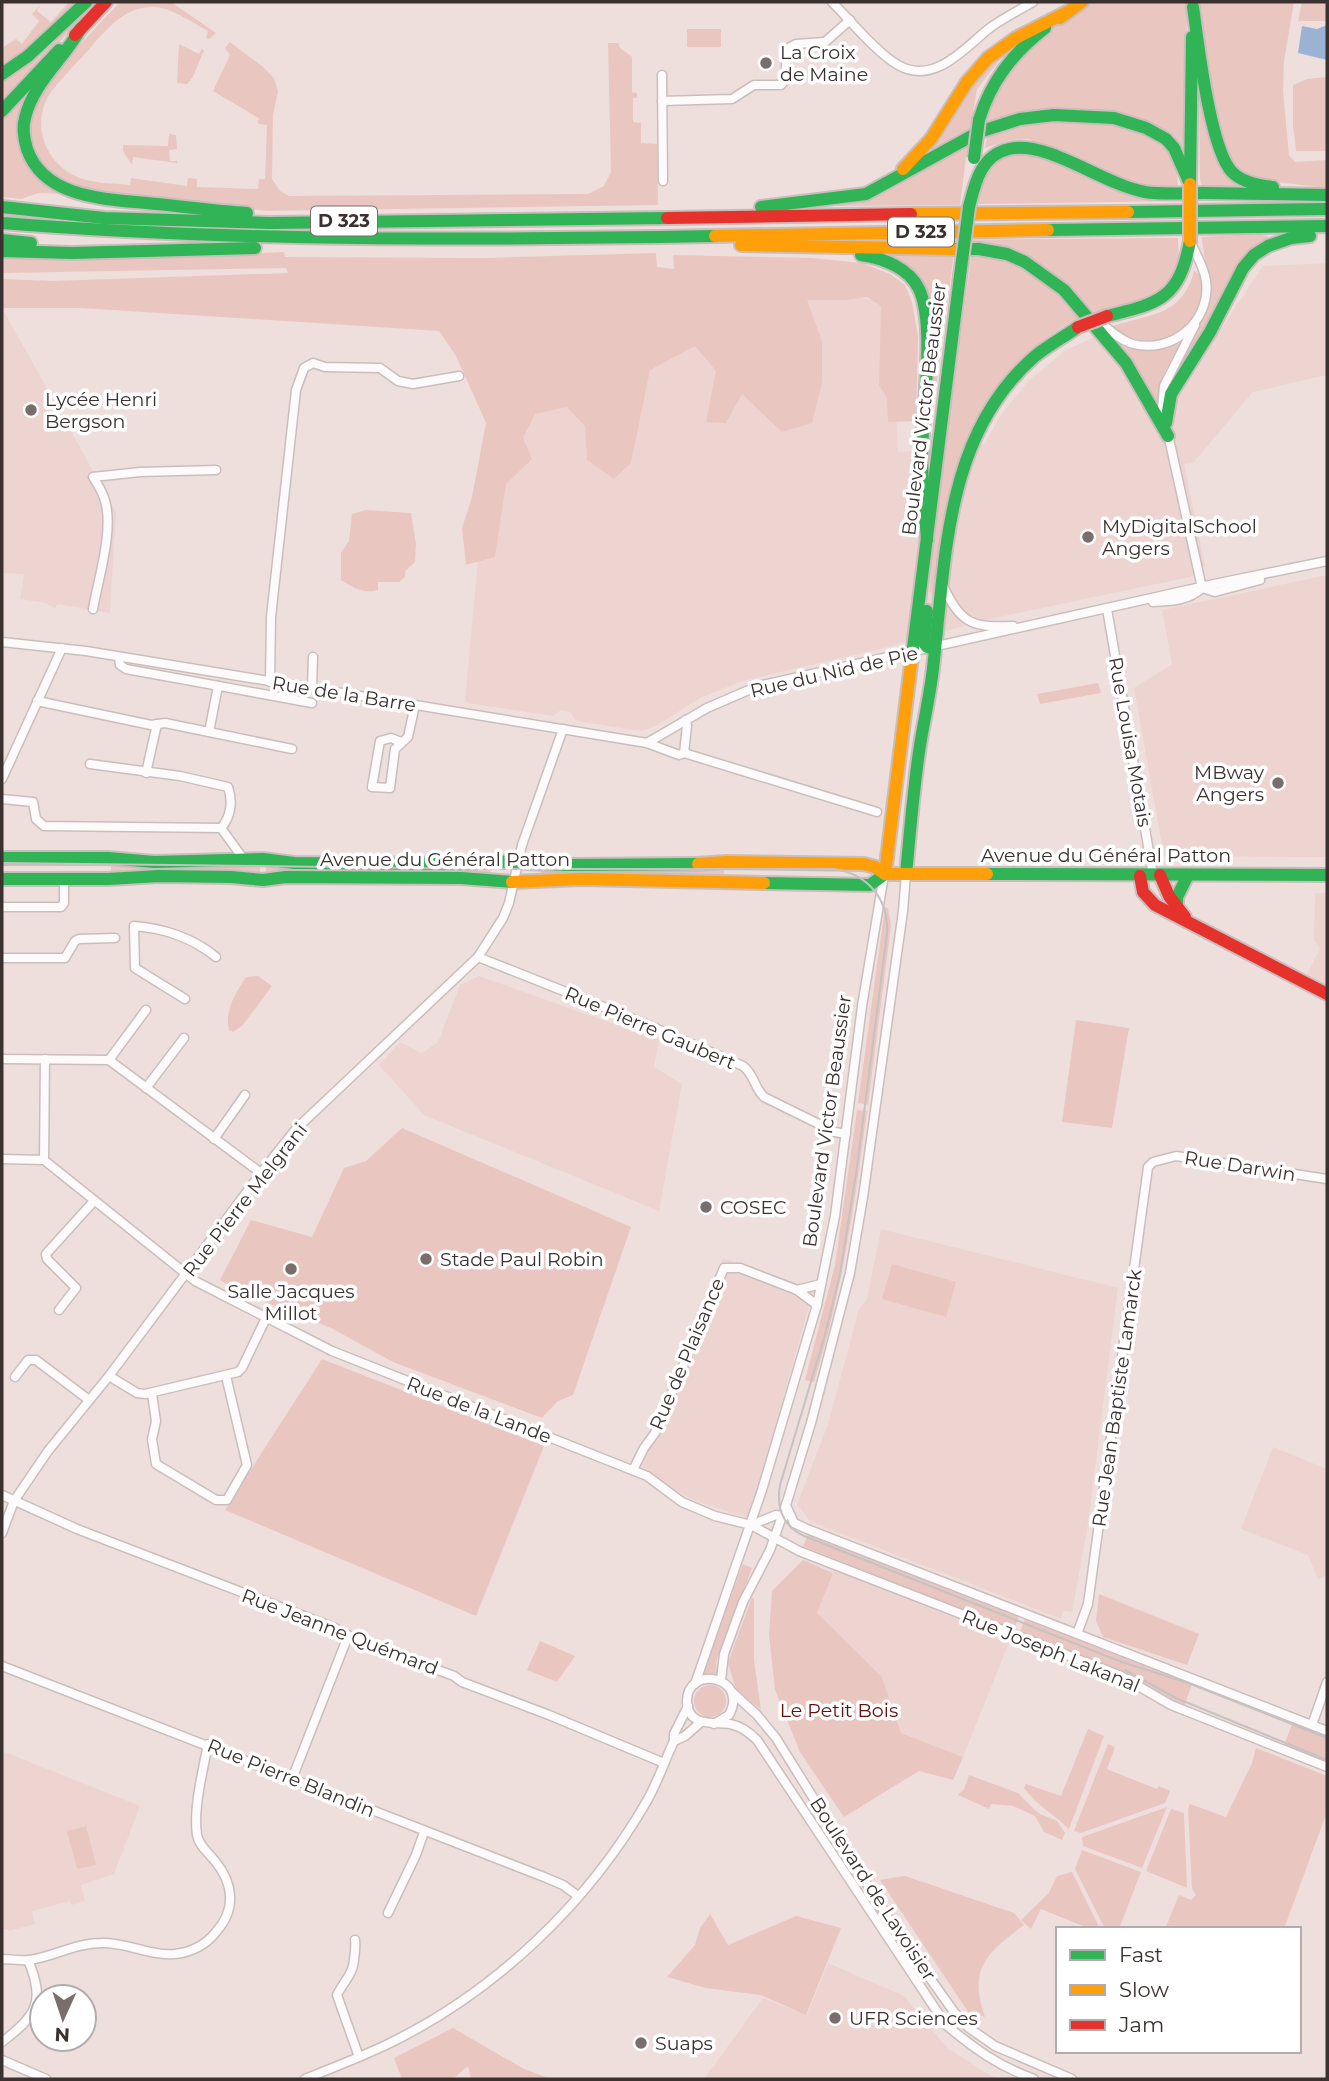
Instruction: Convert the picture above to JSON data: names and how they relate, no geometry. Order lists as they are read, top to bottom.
{
  "streets": {
    "main road": ["D 323", "Boulevard Victor Beaussier", "Avenue du Général Patton"],
    "street": [
      "Rue du Nid de Pie",
      "Rue de la Barre",
      "Rue Louisa Motais",
      "Rue Pierre Gaubert",
      "Rue Darwin",
      "Rue Pierre Melgrani",
      "Rue de Plaisance",
      "Rue Jean Baptiste Lamarck",
      "Rue de la Lande",
      "Rue Jeanne Quémard",
      "Rue Joseph Lakanal",
      "Rue Pierre Blandin",
      "Boulevard de Lavoisier"
    ]
  },
  "crossings": [
    ["Boulevard Victor Beaussier", "Rue du Nid de Pie"],
    ["Boulevard Victor Beaussier", "Avenue du Général Patton"],
    ["Boulevard Victor Beaussier", "Rue Pierre Gaubert"],
    ["Boulevard Victor Beaussier", "Rue de Plaisance"],
    ["Boulevard Victor Beaussier", "Rue de la Lande"],
    ["Boulevard Victor Beaussier", "Rue Joseph Lakanal"],
    ["Boulevard Victor Beaussier", "Boulevard de Lavoisier"],
    ["Rue du Nid de Pie", "Rue de la Barre"],
    ["Rue du Nid de Pie", "Rue Louisa Motais"],
    ["Rue de la Barre", "Rue Pierre Melgrani"],
    ["Rue Louisa Motais", "Avenue du Général Patton"],
    ["Avenue du Général Patton", "Rue Pierre Melgrani"],
    ["Rue Pierre Gaubert", "Rue Pierre Melgrani"],
    ["Rue Darwin", "Rue Jean Baptiste Lamarck"],
    ["Rue Pierre Melgrani", "Rue de la Lande"],
    ["Rue Pierre Melgrani", "Rue Jeanne Quémard"],
    ["Rue de Plaisance", "Rue de la Lande"],
    ["Rue Jean Baptiste Lamarck", "Rue Joseph Lakanal"],
    ["Rue de la Lande", "Rue Joseph Lakanal"]
  ],
  "parks": ["Le Petit Bois"],
  "places": [
    "La Croix de Maine",
    "Lycée Henri Bergson",
    "MyDigitalSchool Angers",
    "MBway Angers",
    "COSEC",
    "Stade Paul Robin",
    "Salle Jacques Millot",
    "UFR Sciences",
    "Suaps"
  ],
  "legend": ["Fast", "Slow", "Jam"],
  "north": "bottom"
}
